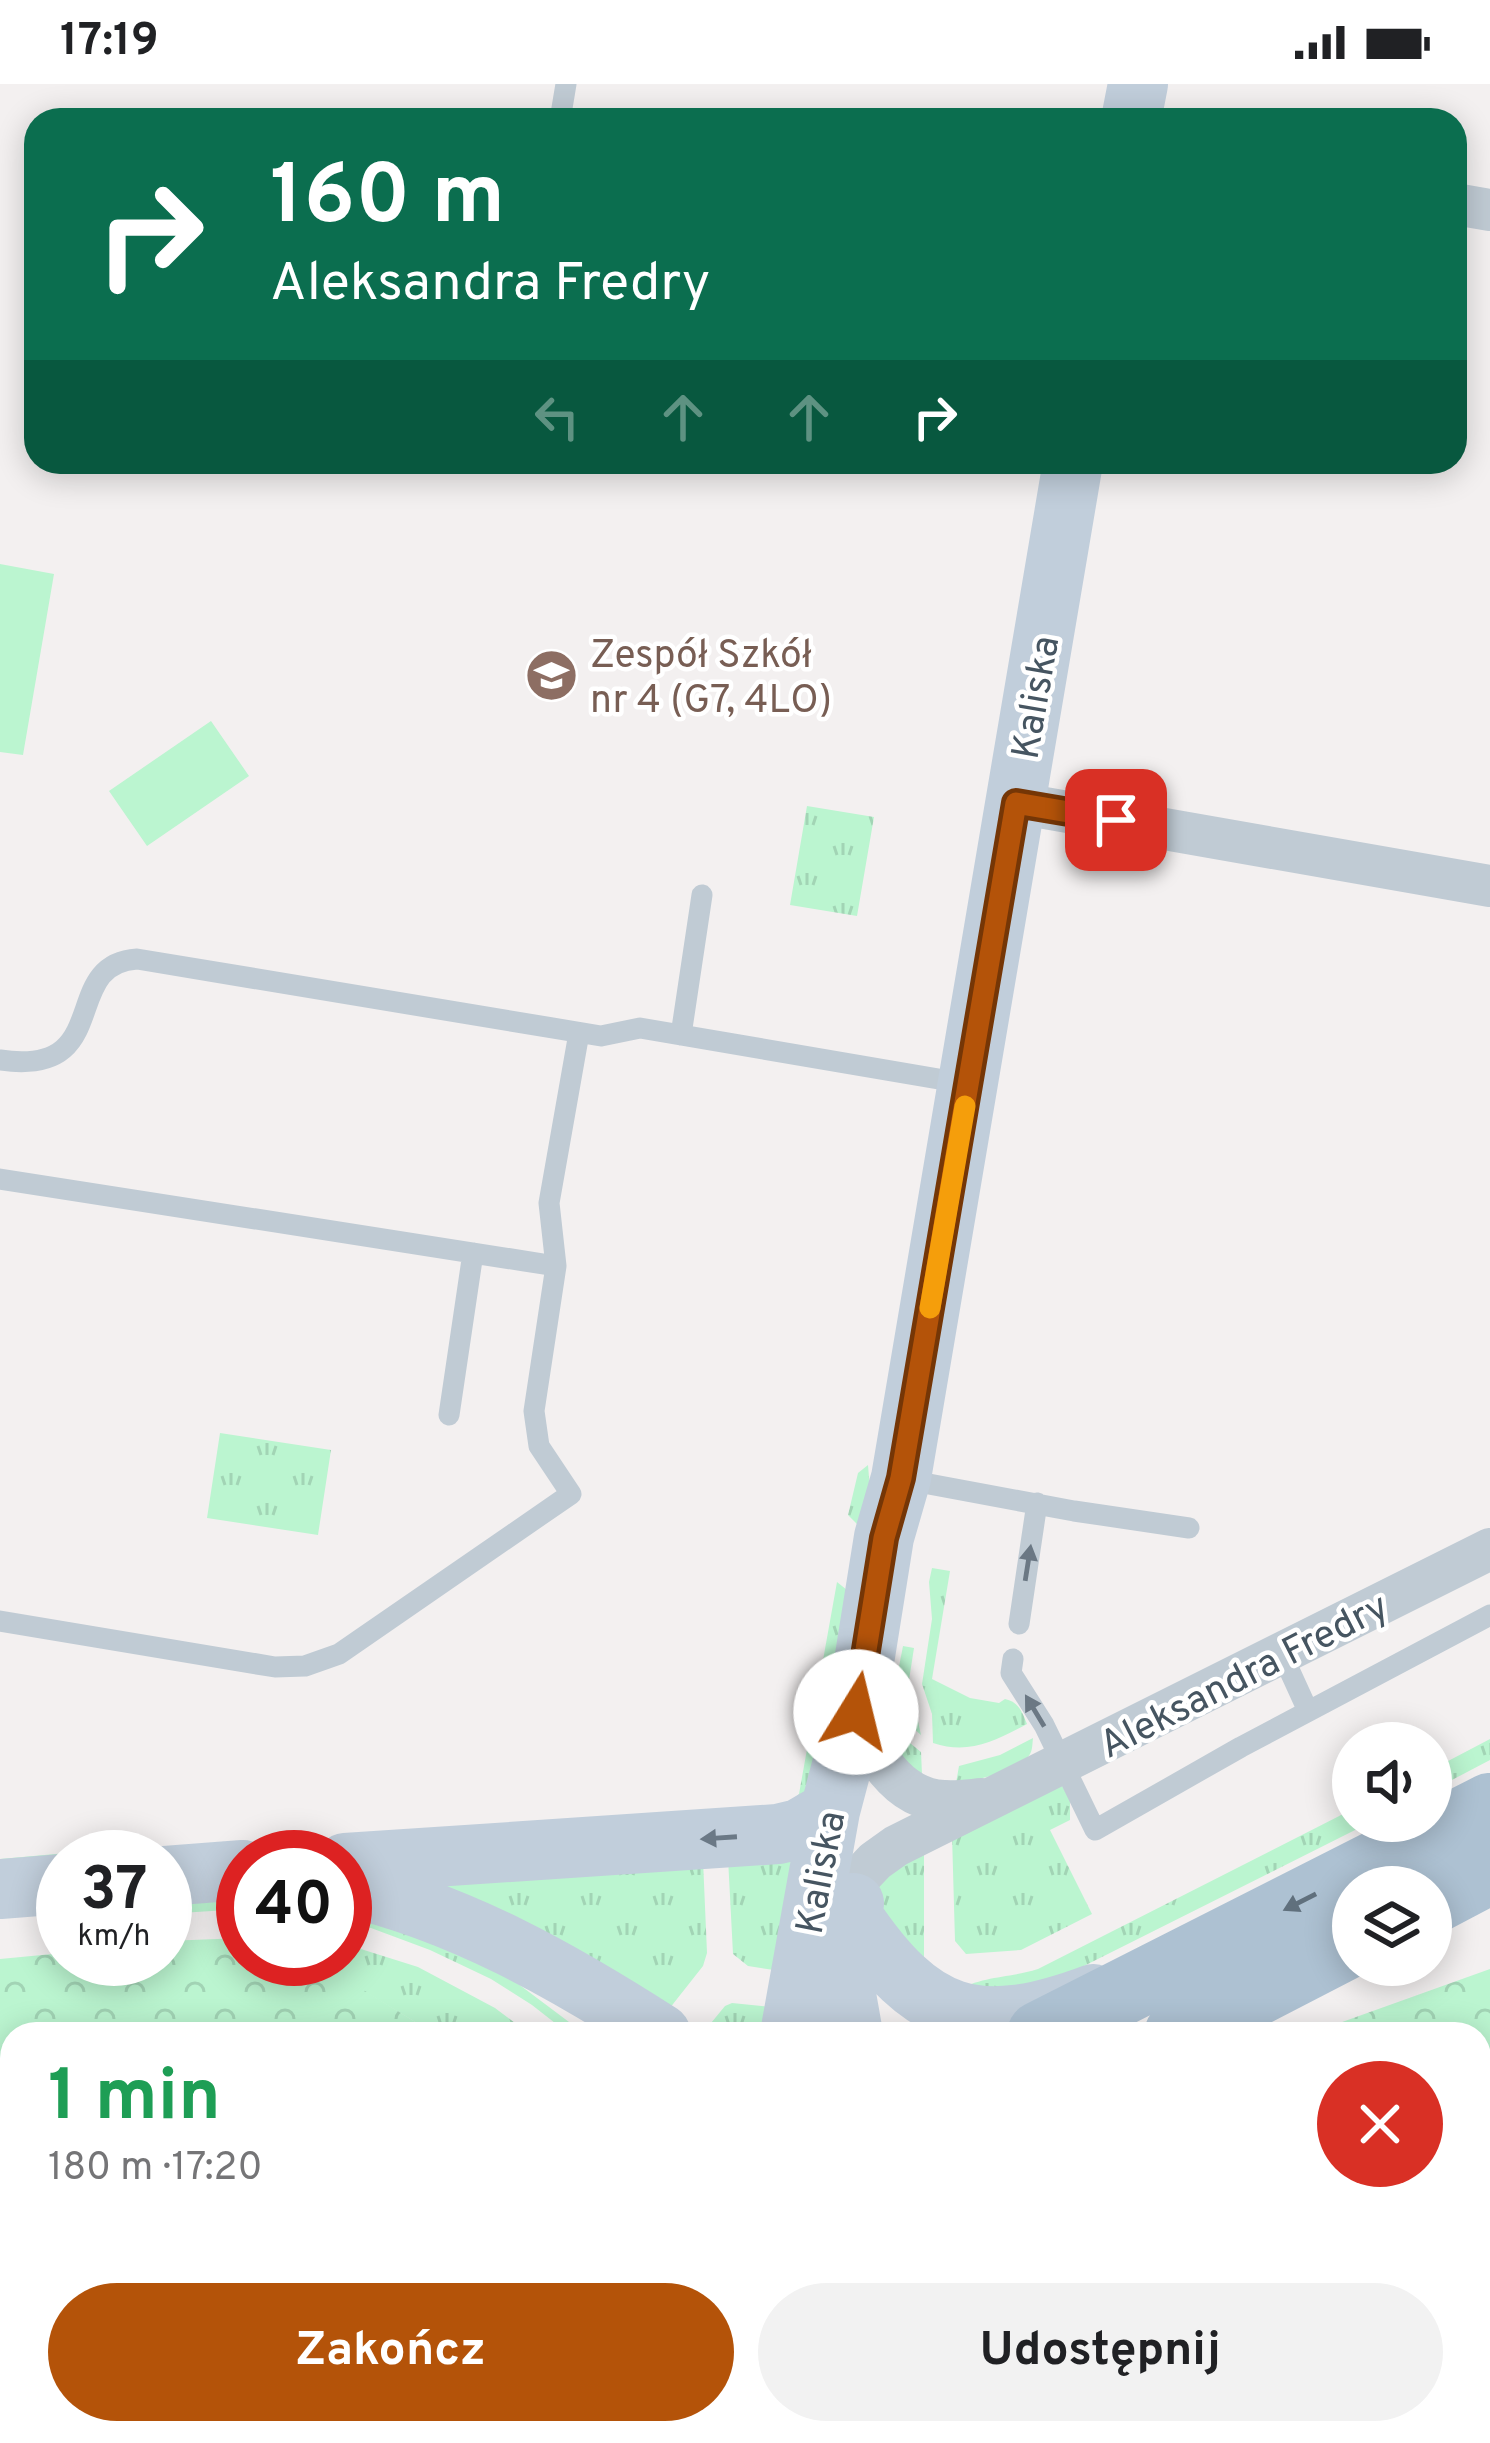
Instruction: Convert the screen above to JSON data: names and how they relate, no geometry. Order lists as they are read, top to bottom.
{
  "streets": {
    "street": ["Kaliska", "Aleksandra Fredry"]
  },
  "crossings": [
    ["Kaliska", "Aleksandra Fredry"]
  ],
  "places": {
    "school or university": ["Zespół Szkół nr 4 (G7, 4LO)"]
  },
  "page": {
    "status": "17:19",
    "turn": ["160 m", "Aleksandra Fredry"],
    "speed": "37 km/h",
    "limit": "40",
    "heading": ["1 min", "180 m · 17:20"],
    "buttons": ["Zakończ", "Udostępnij"]
  }
}
